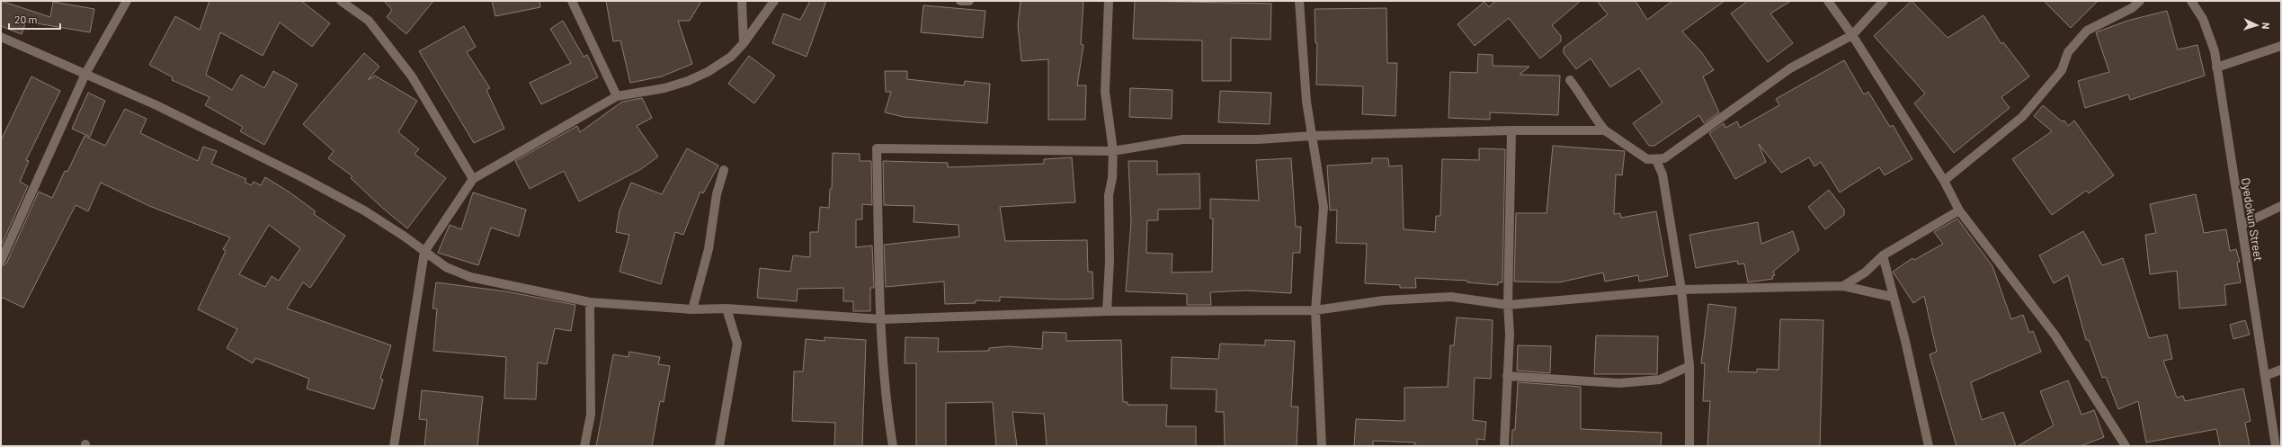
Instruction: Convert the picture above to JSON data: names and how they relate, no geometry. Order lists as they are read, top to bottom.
{
  "streets": {
    "street": ["Oyedokun Street"]
  },
  "scale_bar": "20 m",
  "north": "right"
}
